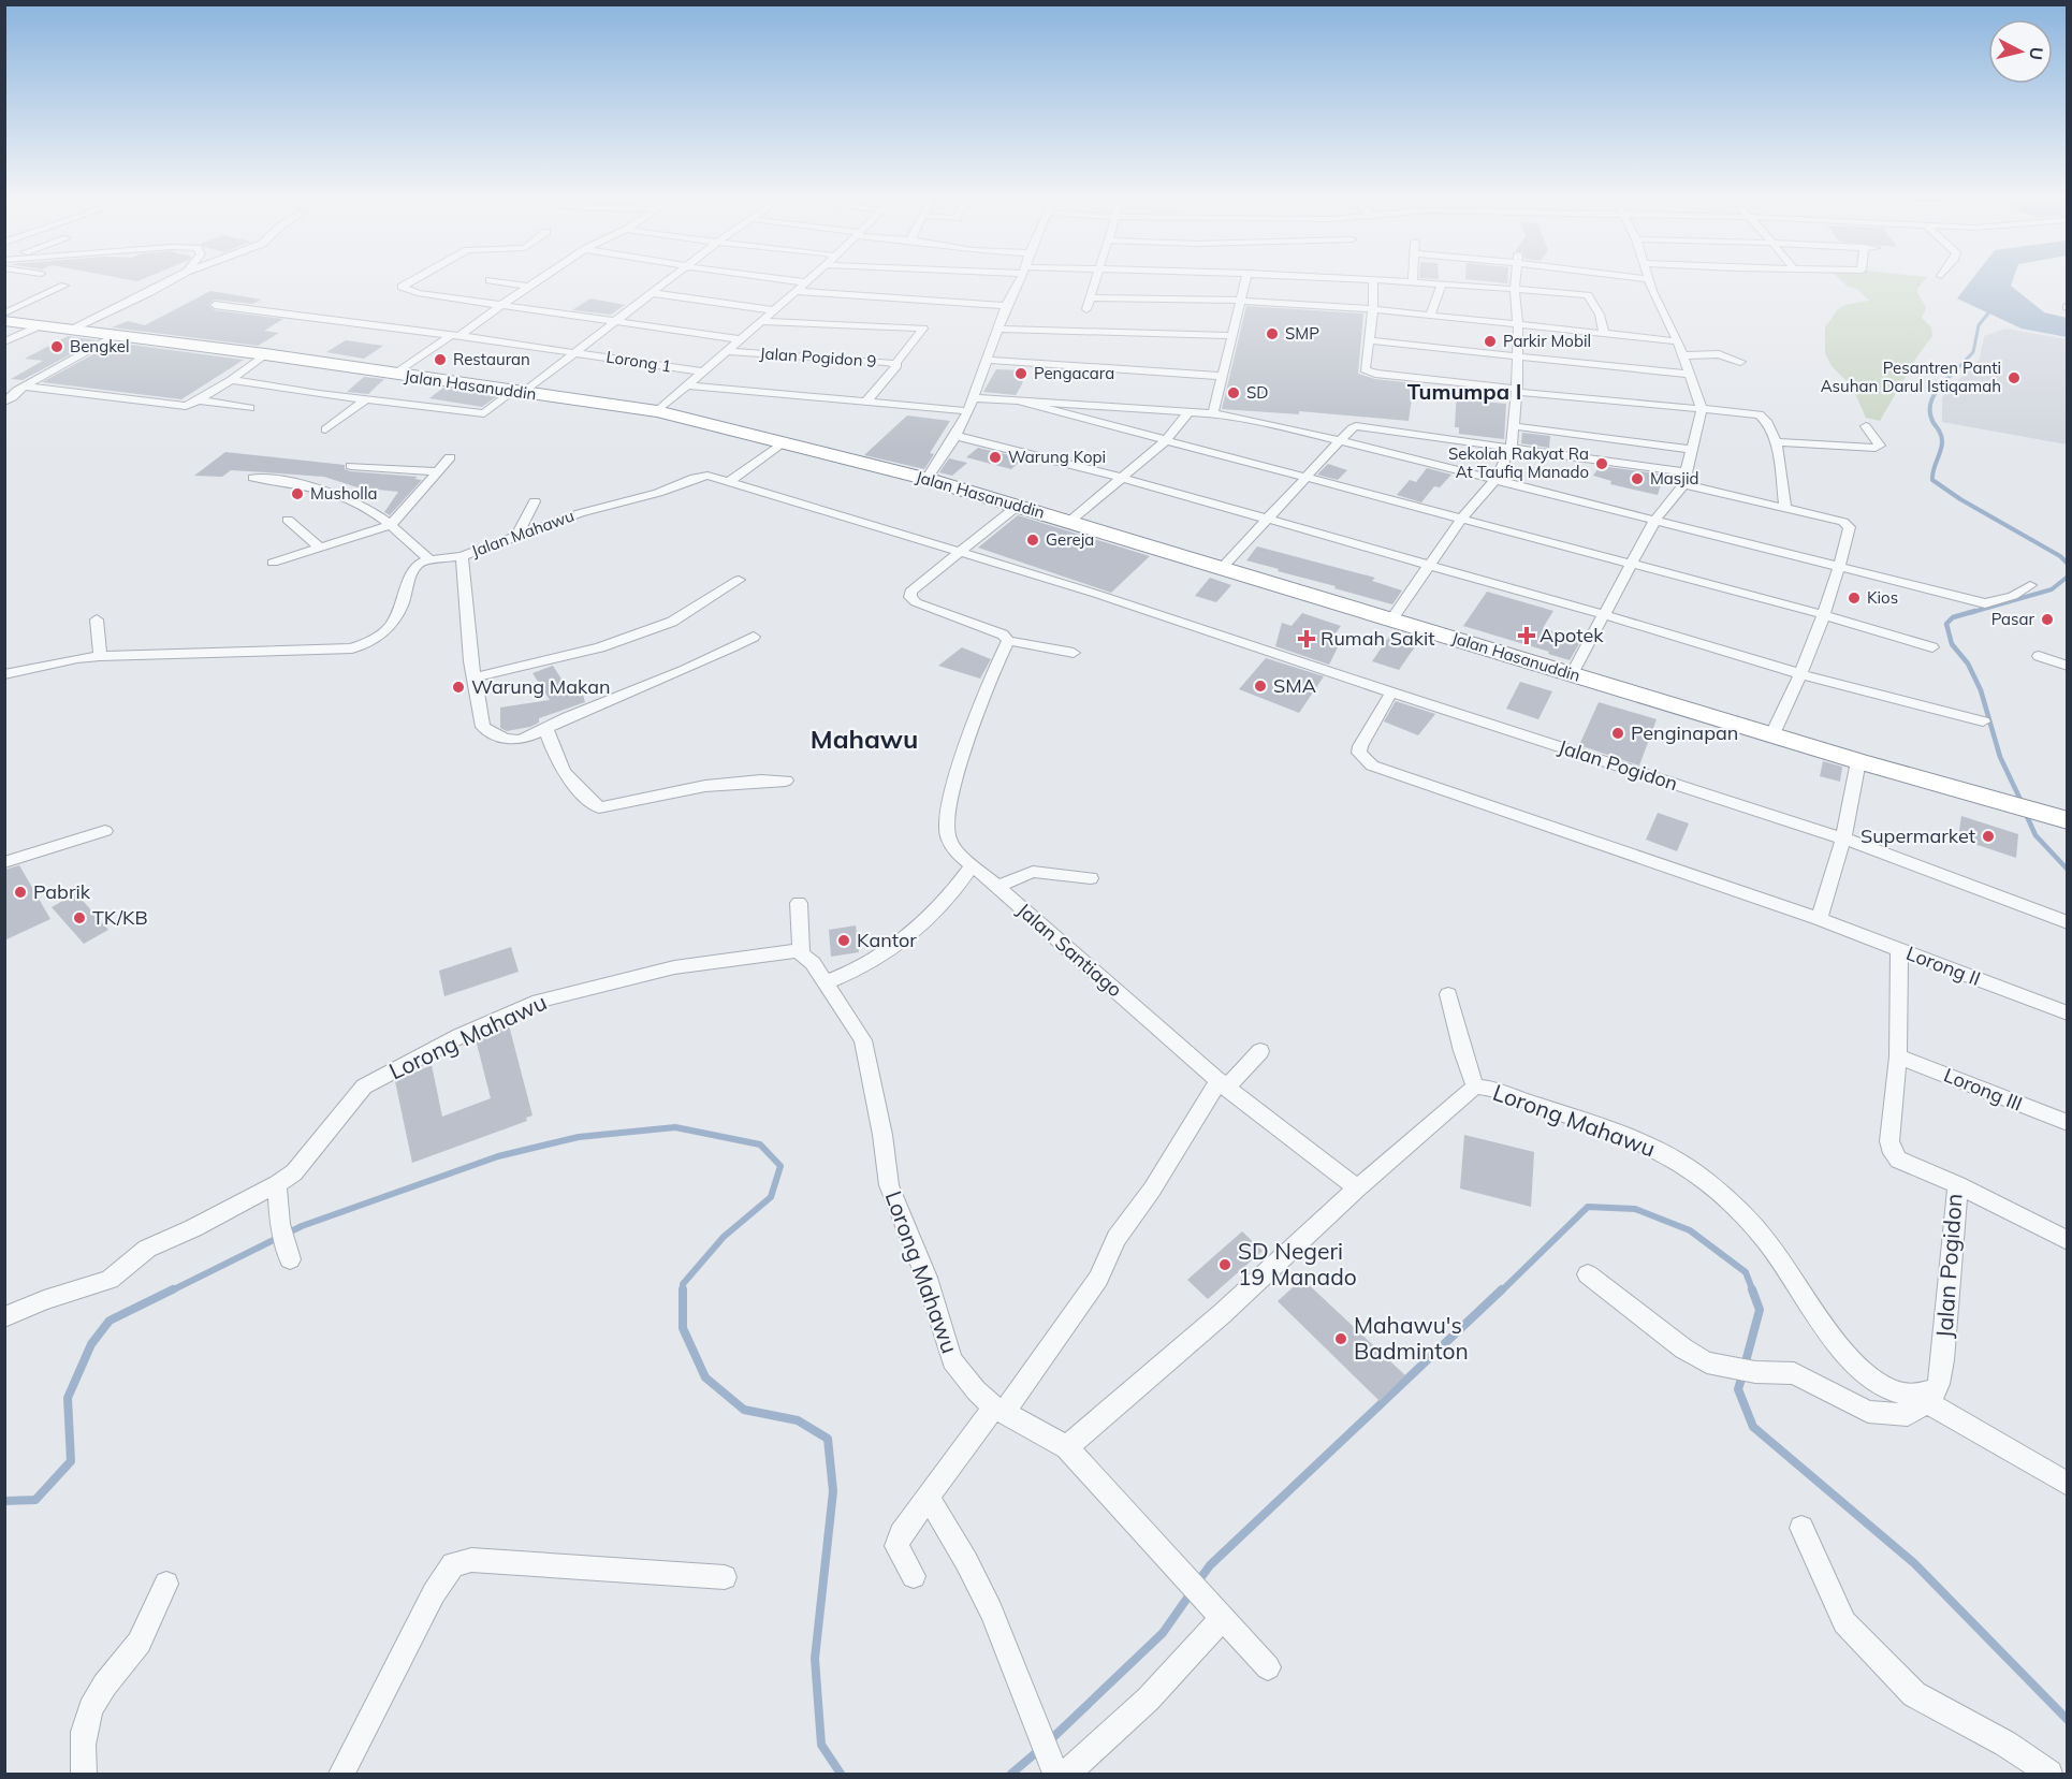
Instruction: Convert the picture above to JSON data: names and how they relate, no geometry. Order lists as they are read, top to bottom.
{
  "streets": {
    "highway": ["Jalan Hasanuddin"],
    "street": [
      "Jalan Pogidon 9",
      "Lorong 1",
      "Jalan Mahawu",
      "Jalan Pogidon",
      "Jalan Santiago",
      "Lorong II",
      "Lorong Mahawu",
      "Lorong III"
    ]
  },
  "crossings": [
    ["Jalan Pogidon 9", "Lorong 1"],
    ["Jalan Pogidon 9", "Jalan Hasanuddin"],
    ["Jalan Pogidon", "Lorong II"],
    ["Jalan Pogidon", "Lorong Mahawu"],
    ["Jalan Pogidon", "Lorong III"],
    ["Jalan Santiago", "Lorong Mahawu"]
  ],
  "districts": ["Tumumpa I", "Mahawu"],
  "places": {
    "other": [
      "SMP",
      "Parkir Mobil",
      "Bengkel",
      "Restauran",
      "Pengacara",
      "Pesantren Panti Asuhan Darul Istiqamah",
      "SD",
      "Warung Kopi",
      "Sekolah Rakyat Ra At Taufiq Manado",
      "Masjid",
      "Musholla",
      "Gereja",
      "Kios",
      "Pasar",
      "SMA",
      "Warung Makan",
      "Penginapan",
      "Supermarket",
      "Pabrik",
      "TK/KB",
      "Kantor",
      "SD Negeri 19 Manado",
      "Mahawu's Badminton"
    ],
    "health": ["Apotek", "Rumah Sakit"]
  },
  "north": "right"
}
